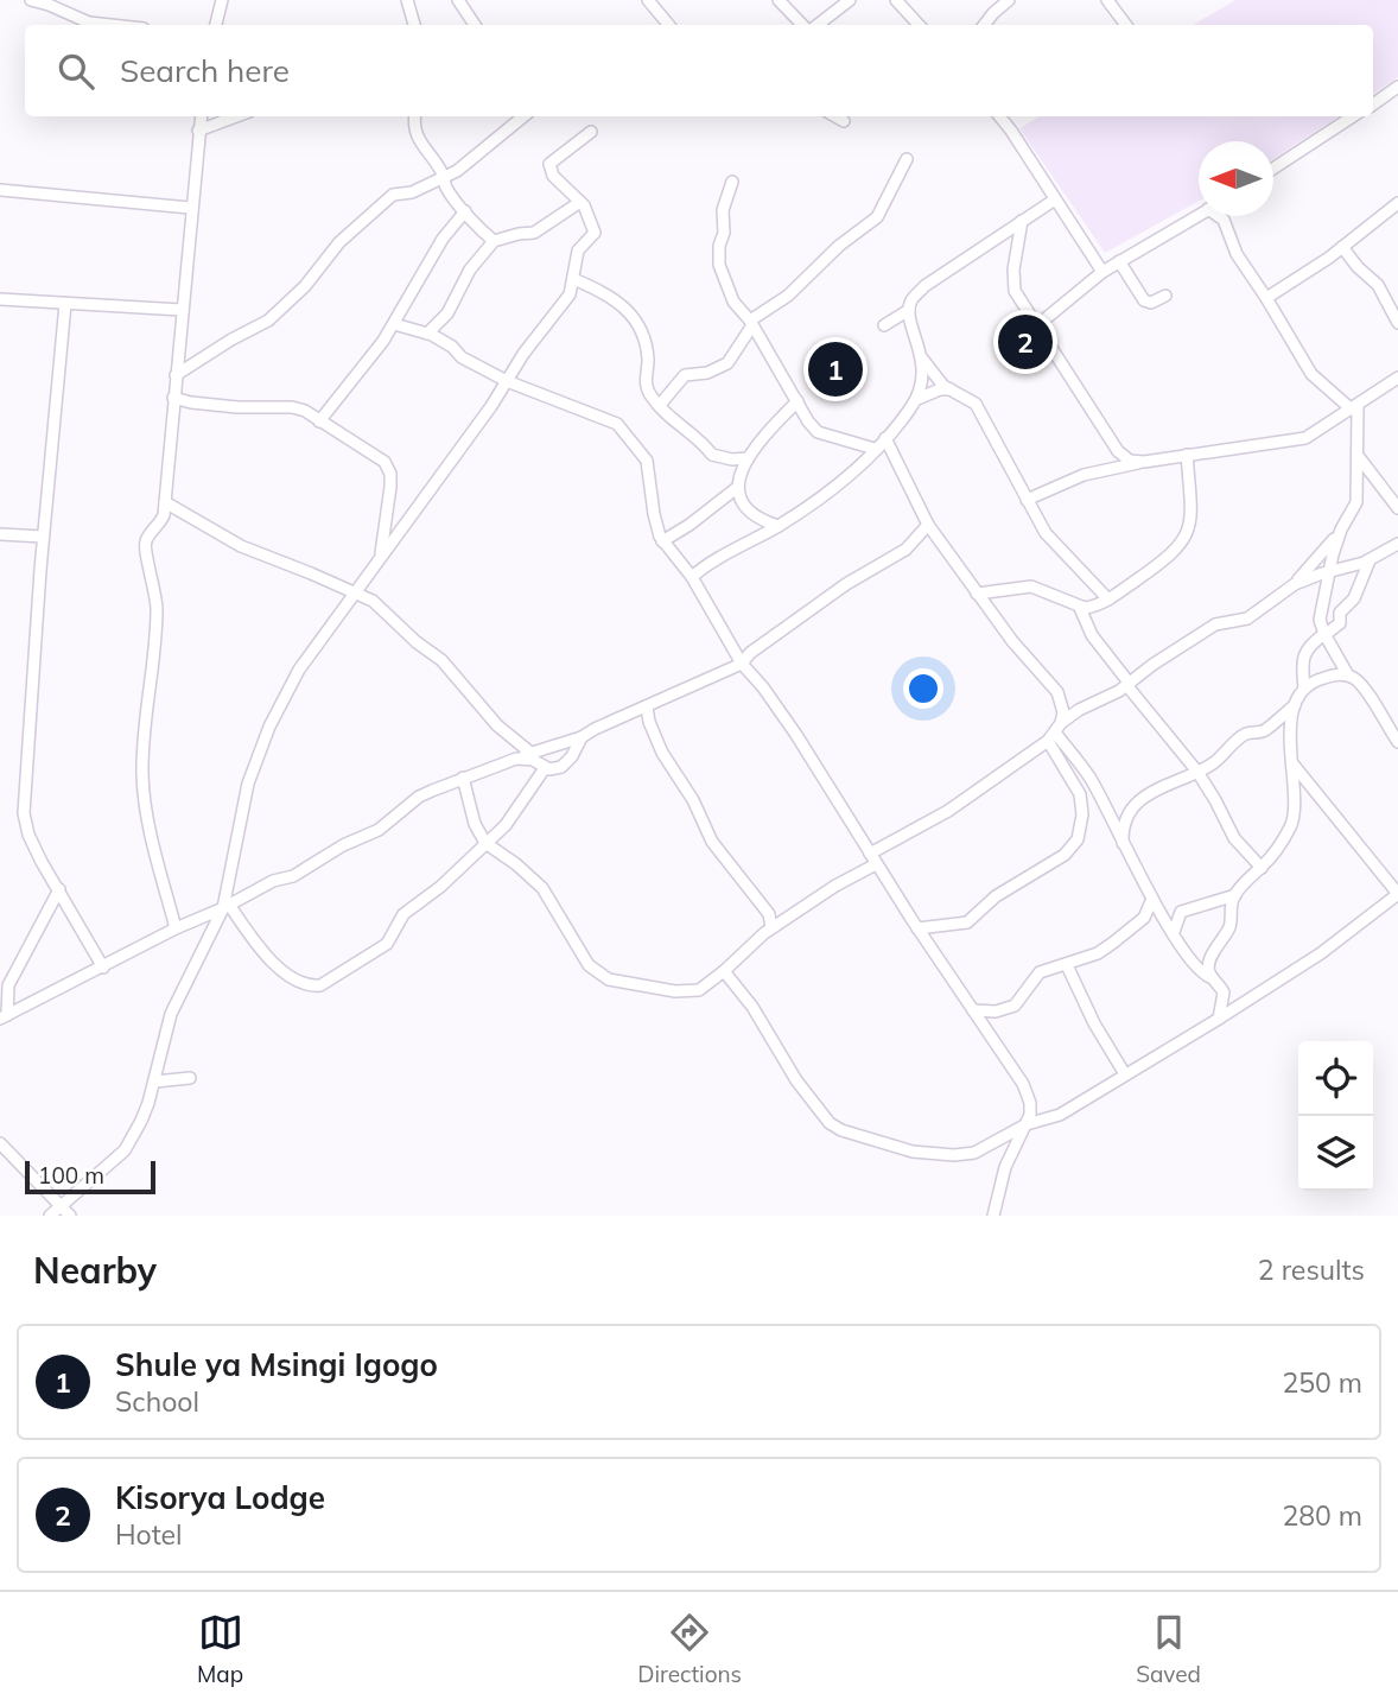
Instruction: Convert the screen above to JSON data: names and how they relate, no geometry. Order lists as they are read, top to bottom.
{
  "scale_bar": "100 m",
  "north": "left",
  "page": {
    "search": "Search here",
    "pins": ["2", "1"],
    "scale": "100 m",
    "heading": ["Nearby", "2 results"],
    "list": [
      {
        "mark": "1",
        "name": "Shule ya Msingi Igogo",
        "note": "School",
        "value": "250 m"
      },
      {
        "mark": "2",
        "name": "Kisorya Lodge",
        "note": "Hotel",
        "value": "280 m"
      }
    ],
    "nav": ["Map", "Directions", "Saved"]
  }
}
